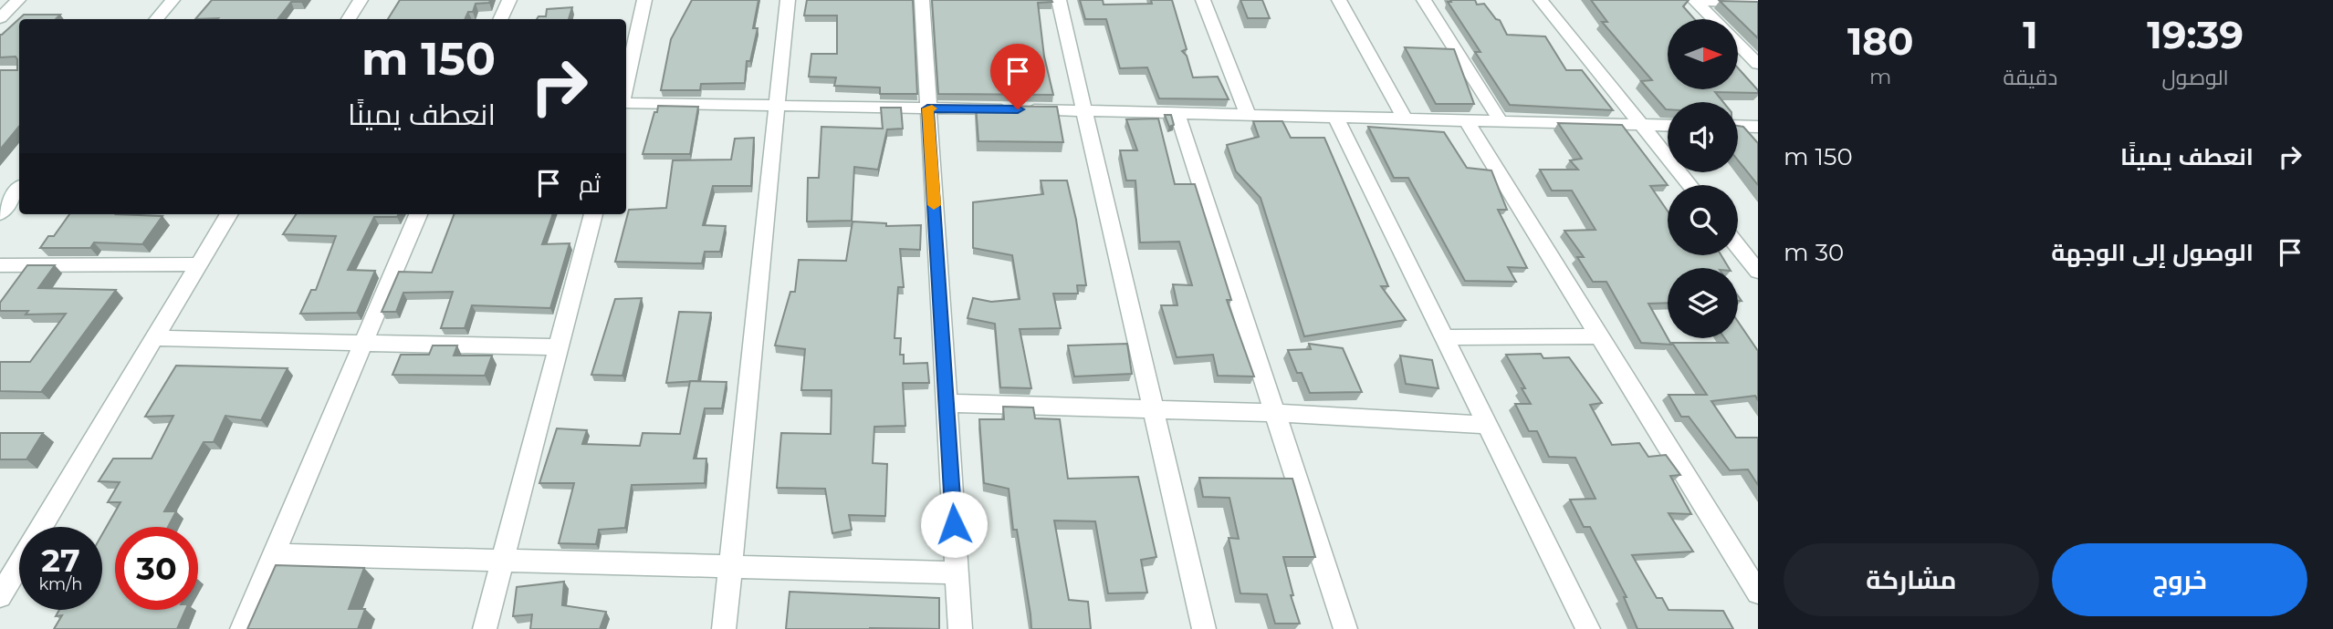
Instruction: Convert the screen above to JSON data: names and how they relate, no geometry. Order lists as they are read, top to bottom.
{
  "north": "right",
  "page": {
    "eta": [
      "19:39",
      "الوصول",
      "1",
      "دقيقة",
      "180",
      "m"
    ],
    "turn": ["150 m", "انعطف يمينًا"],
    "list": [
      {
        "name": "انعطف يمينًا",
        "value": "150 m"
      },
      {
        "name": "الوصول إلى الوجهة",
        "value": "30 m"
      }
    ],
    "then": "ثم",
    "speed": "27 km/h",
    "limit": "30",
    "buttons": ["خروج", "مشاركة"]
  }
}
